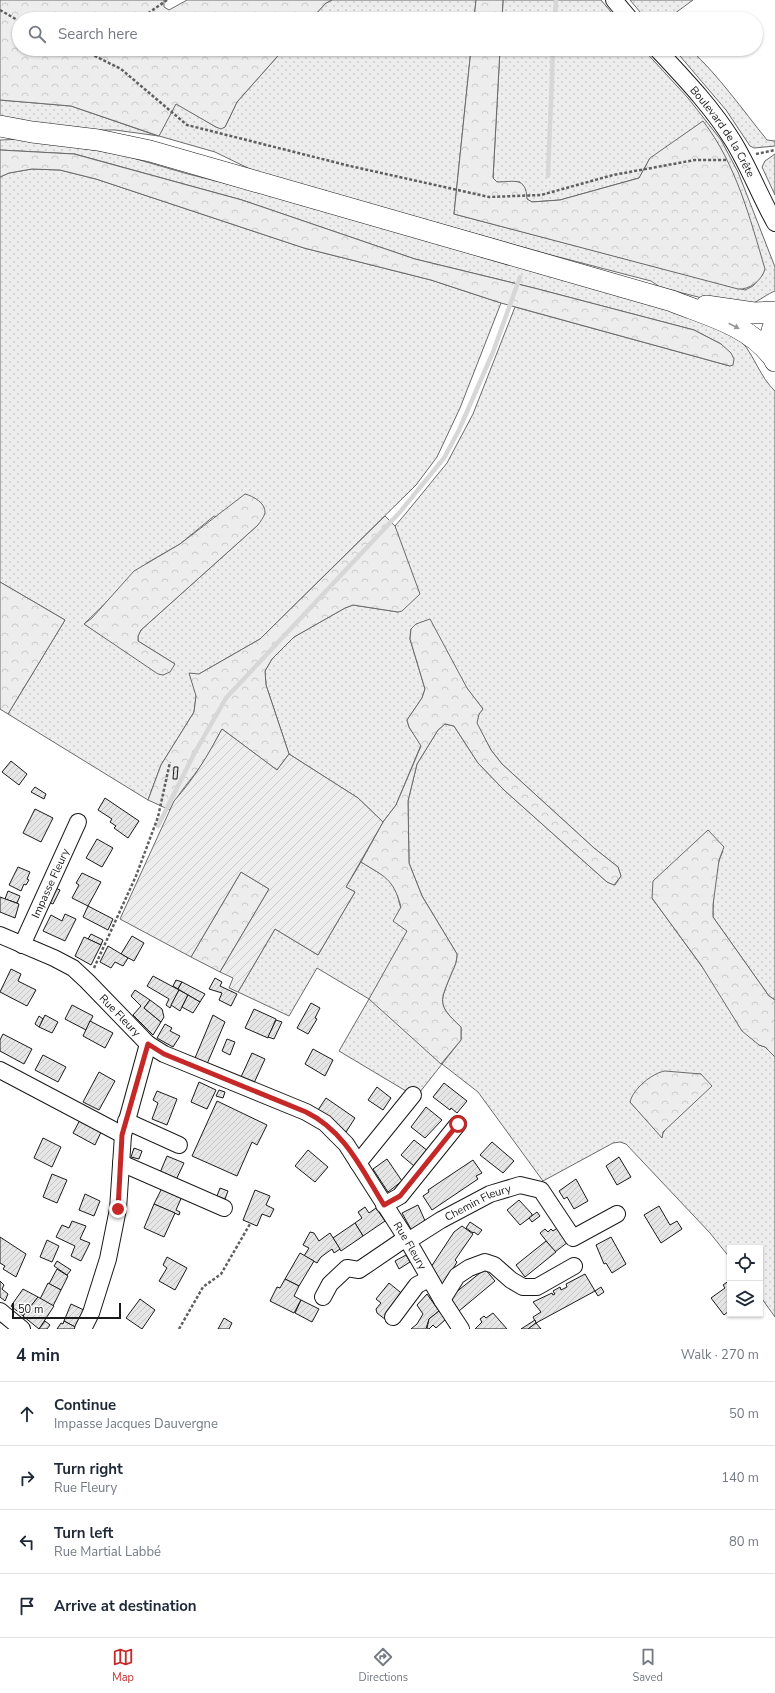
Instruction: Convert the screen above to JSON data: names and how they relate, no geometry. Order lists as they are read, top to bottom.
{
  "streets": {
    "street": [
      "Boulevard de la Crête",
      "Impasse Fleury",
      "Rue Fleury",
      "Chemin Fleury"
    ]
  },
  "crossings": [
    ["Impasse Fleury", "Rue Fleury"],
    ["Rue Fleury", "Chemin Fleury"]
  ],
  "scale_bar": "50 m",
  "page": {
    "search": "Search here",
    "scale": "50 m",
    "heading": ["4 min", "Walk · 270 m"],
    "list": [
      ["Continue", "Impasse Jacques Dauvergne", "50 m"],
      ["Turn right", "Rue Fleury", "140 m"],
      ["Turn left", "Rue Martial Labbé", "80 m"],
      "Arrive at destination"
    ],
    "nav": ["Map", "Directions", "Saved"]
  }
}
